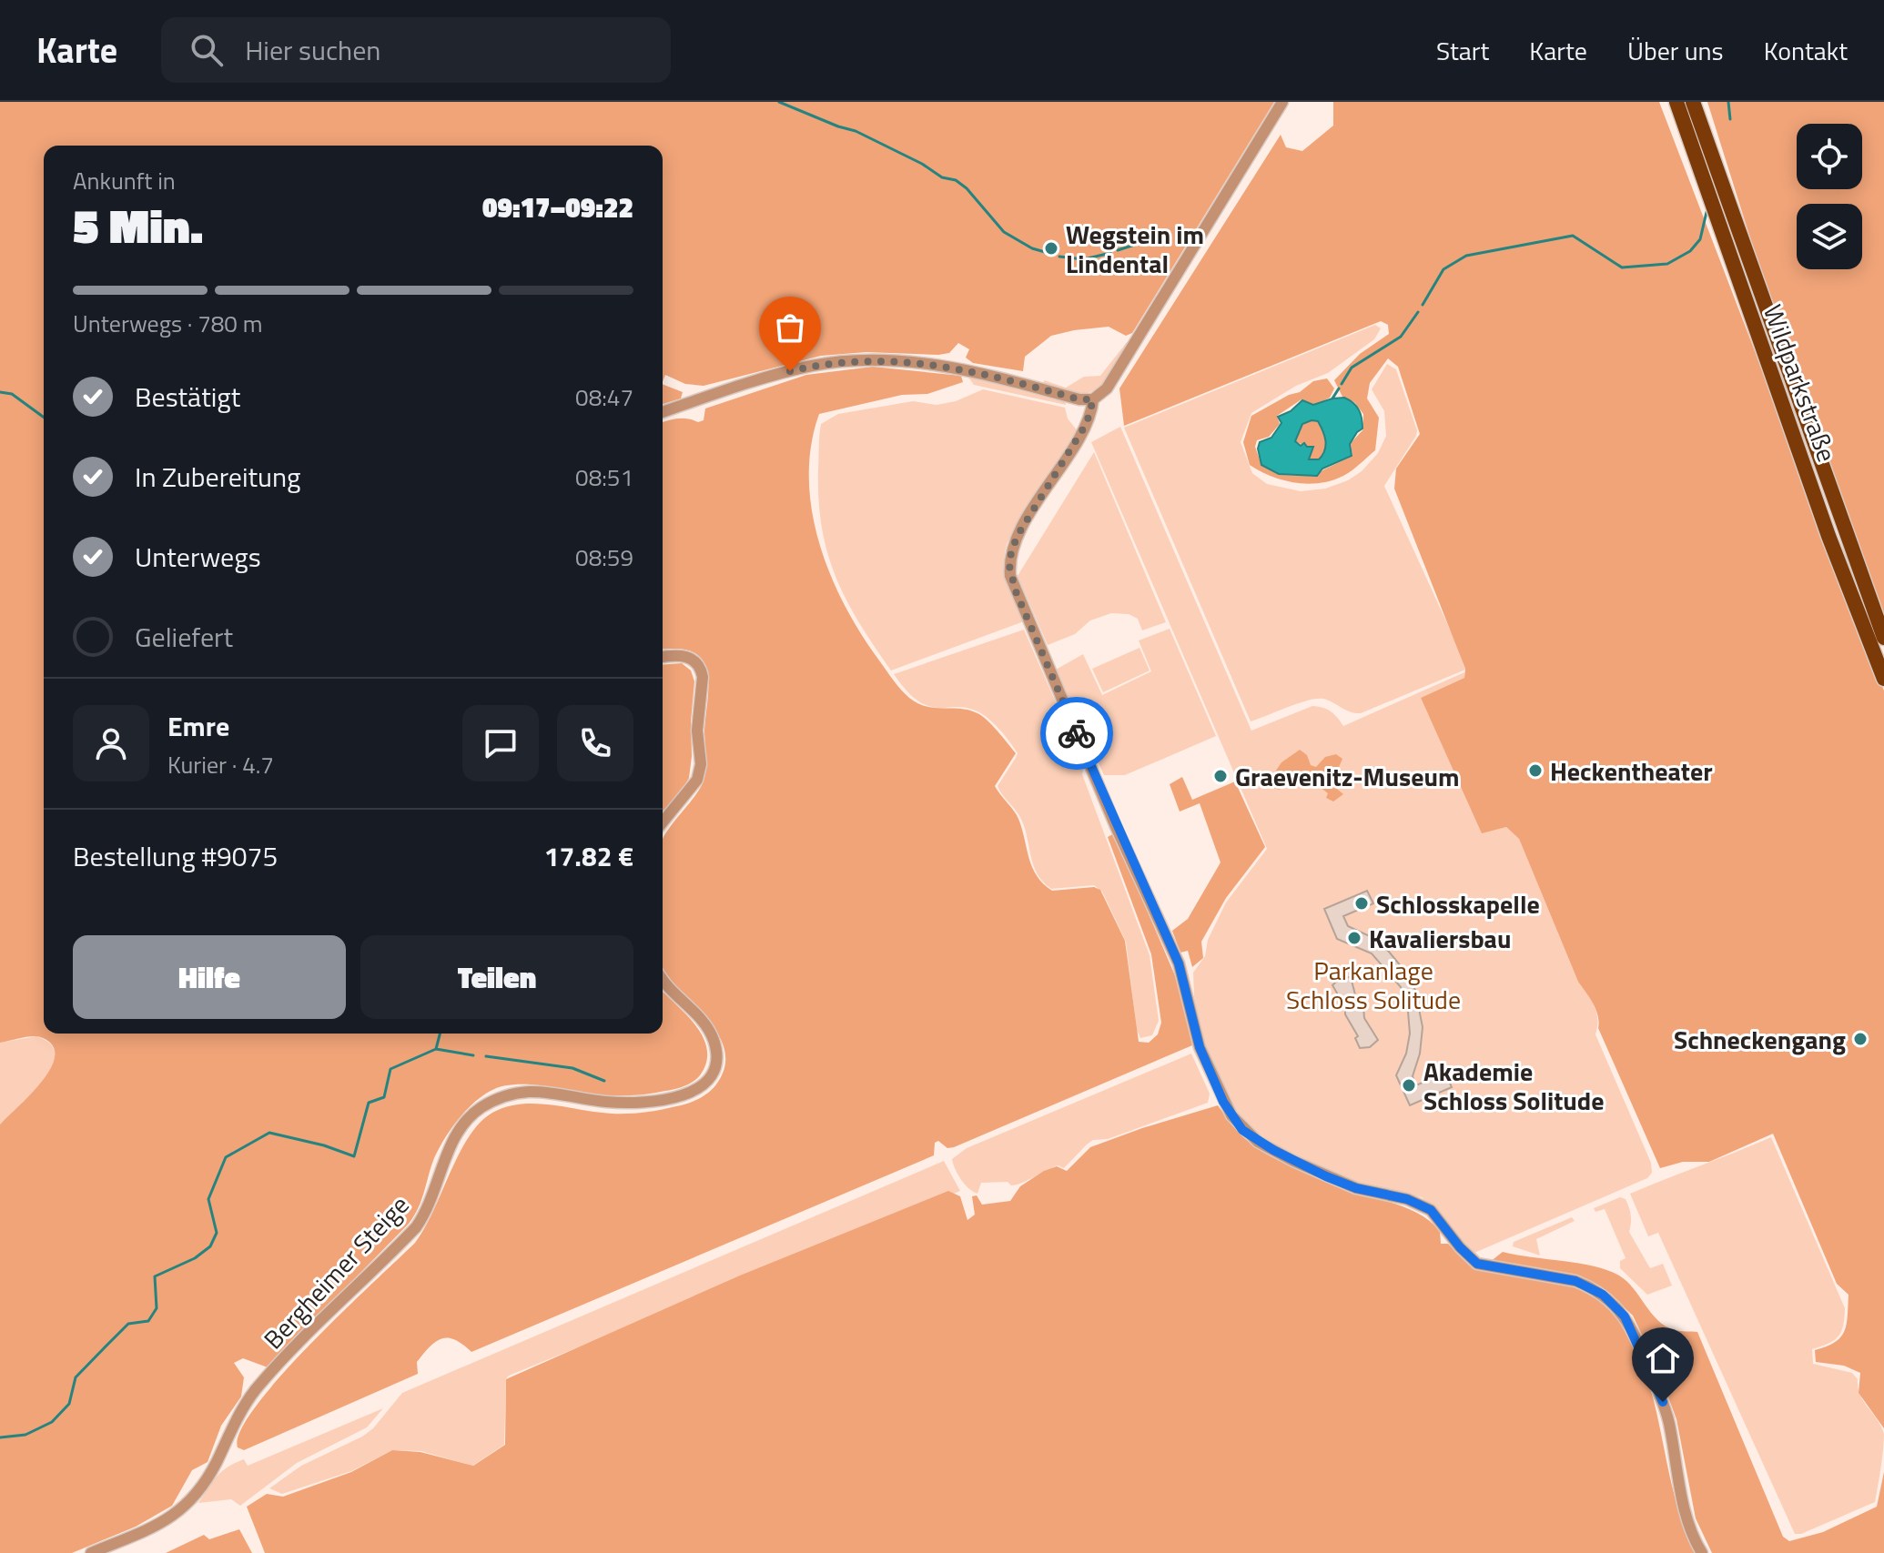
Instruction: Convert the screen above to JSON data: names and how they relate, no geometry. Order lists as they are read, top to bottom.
{
  "streets": {
    "highway": ["Wildparkstraße"],
    "street": ["Bergheimer Steige"]
  },
  "parks": ["Parkanlage Schloss Solitude"],
  "places": [
    "Wegstein im Lindental",
    "Heckentheater",
    "Graevenitz-Museum",
    "Schlosskapelle",
    "Kavaliersbau",
    "Schneckengang",
    "Akademie Schloss Solitude"
  ],
  "page": {
    "header": "Karte",
    "search": "Hier suchen",
    "nav": [
      "Start",
      "Karte",
      "Über uns",
      "Kontakt"
    ],
    "heading": ["5 Min.", "Ankunft in", "09:17–09:22"],
    "panel": [
      "Emre",
      "Kurier · 4.7",
      "Bestellung #9075",
      "17.82 €"
    ],
    "bar": "Unterwegs · 780 m",
    "list": [
      ["Bestätigt", "08:47"],
      ["In Zubereitung", "08:51"],
      ["Unterwegs", "08:59"],
      "Geliefert"
    ],
    "buttons": ["Hilfe", "Teilen"]
  }
}
